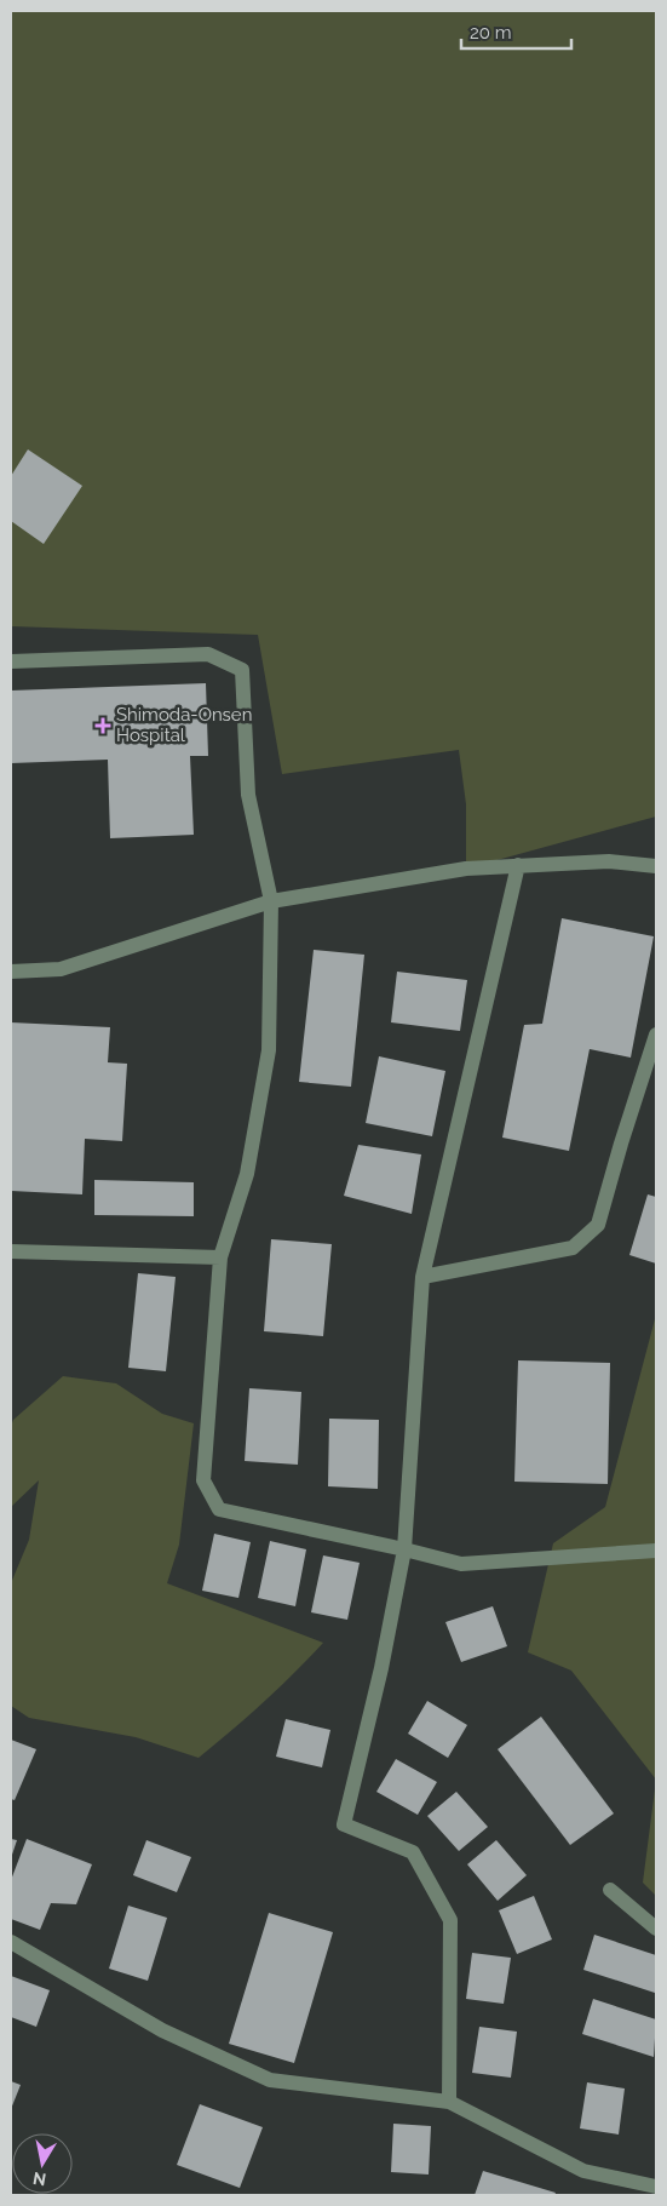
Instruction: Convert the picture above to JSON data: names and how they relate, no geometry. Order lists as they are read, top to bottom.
{
  "places": {
    "health": ["Shimoda-Onsen Hospital"]
  },
  "scale_bar": "20 m",
  "north": "bottom"
}
